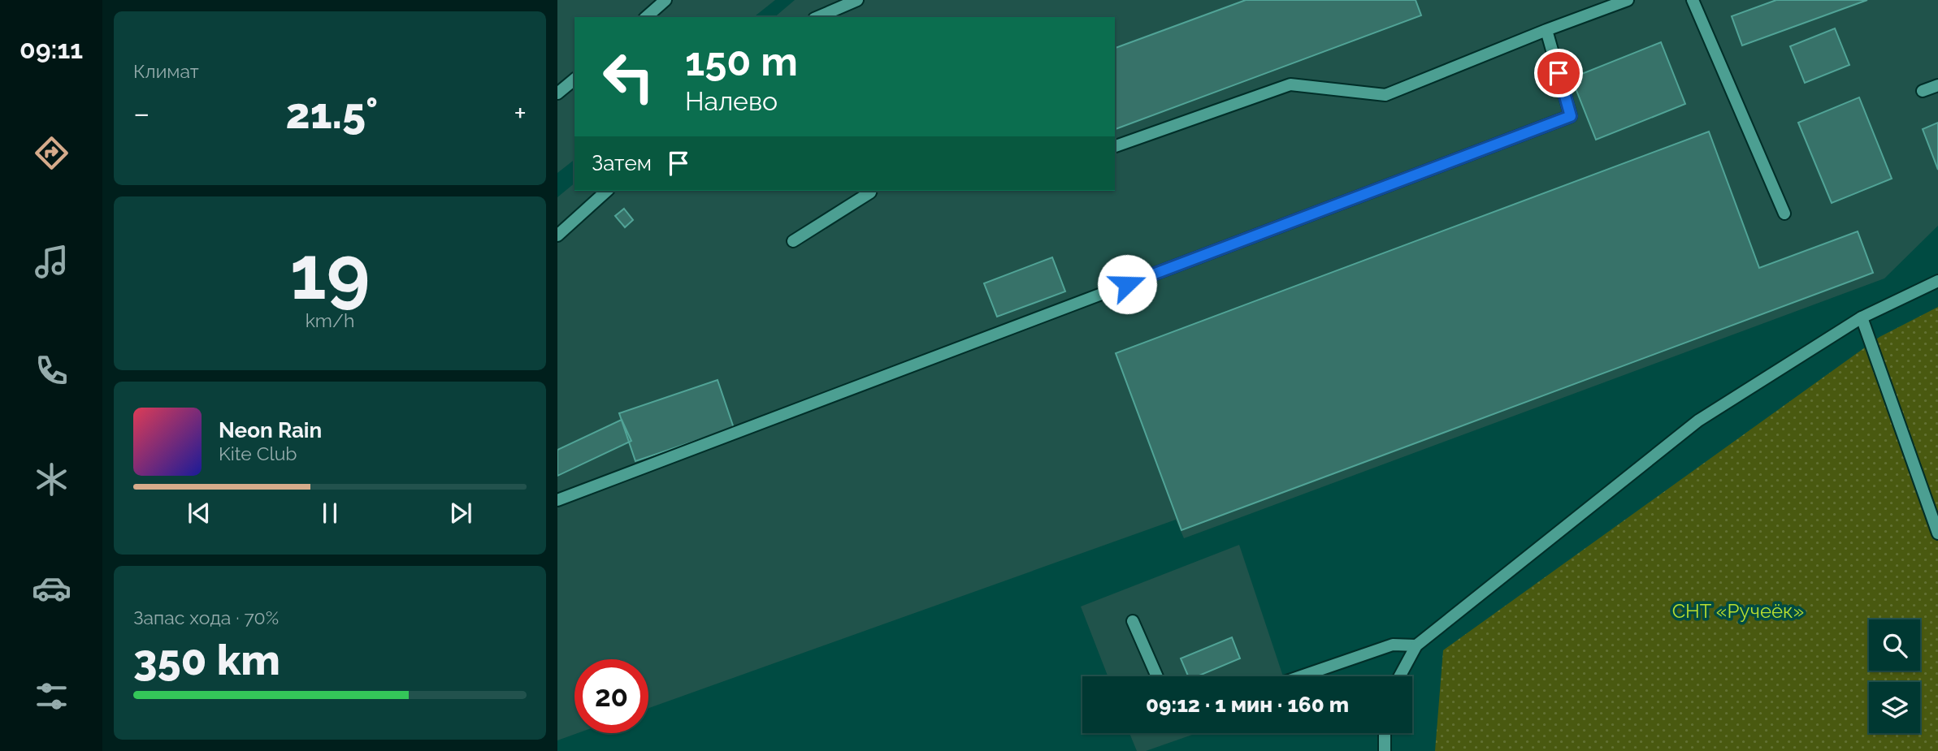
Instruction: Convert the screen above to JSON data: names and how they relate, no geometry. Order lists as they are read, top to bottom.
{
  "parks": ["СНТ «Ручеёк»"],
  "page": {
    "tabs": "09:11",
    "tile": [
      "Климат",
      ["19", "km/h"],
      ["Запас хода · 70%", "350 km"]
    ],
    "turn": ["150 m", "Налево"],
    "heat": ["−", "21.5°", "+"],
    "then": "Затем",
    "song": ["Neon Rain", "Kite Club"],
    "limit": "20",
    "trip": "09:12 · 1 мин · 160 m"
  }
}
